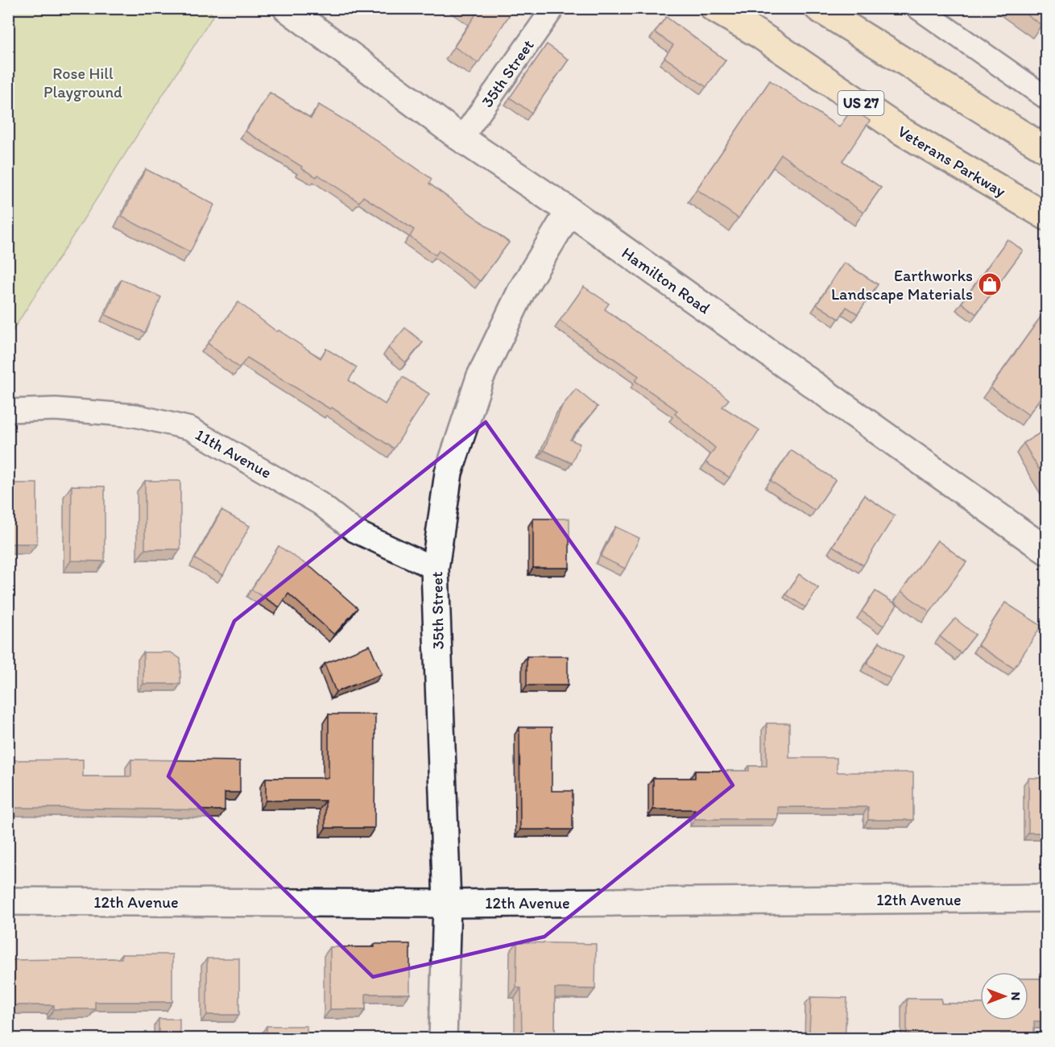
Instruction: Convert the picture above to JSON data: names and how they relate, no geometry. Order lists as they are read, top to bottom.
{
  "streets": {
    "main road": ["US 27", "Veterans Parkway"],
    "street": [
      "35th Street",
      "Hamilton Road",
      "11th Avenue",
      "12th Avenue"
    ]
  },
  "crossings": [
    ["35th Street", "Hamilton Road"],
    ["35th Street", "11th Avenue"],
    ["35th Street", "12th Avenue"]
  ],
  "parks": ["Rose Hill Playground"],
  "places": {
    "shop": ["Earthworks Landscape Materials"]
  },
  "north": "right"
}
